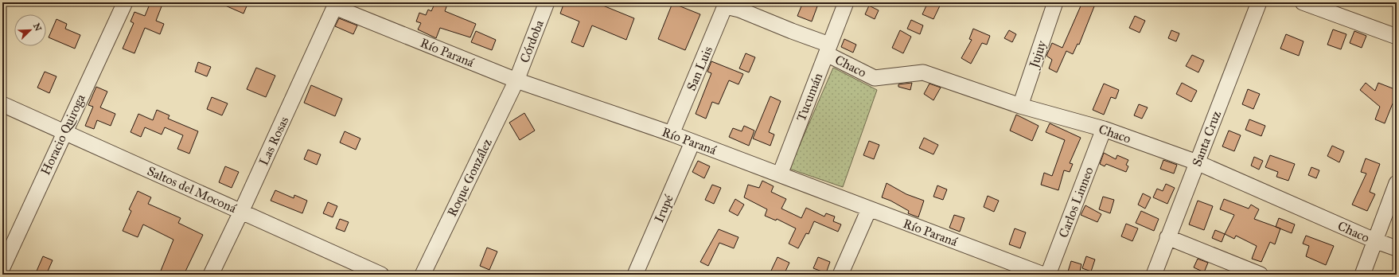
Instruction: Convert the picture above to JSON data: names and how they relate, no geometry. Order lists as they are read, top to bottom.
{
  "streets": {
    "street": [
      "Córdoba",
      "Río Paraná",
      "Jujuy",
      "Chaco",
      "San Luis",
      "Tucumán",
      "Horacio Quiroga",
      "Santa Cruz",
      "Las Rosas",
      "Roque González",
      "Saltos del Moconá",
      "Carlos Linneo",
      "Irupé"
    ]
  },
  "crossings": [
    ["Córdoba", "Río Paraná"],
    ["Córdoba", "Roque González"],
    ["Río Paraná", "San Luis"],
    ["Río Paraná", "Tucumán"],
    ["Río Paraná", "Las Rosas"],
    ["Río Paraná", "Roque González"],
    ["Río Paraná", "Irupé"],
    ["Jujuy", "Chaco"],
    ["Chaco", "San Luis"],
    ["Chaco", "Tucumán"],
    ["Chaco", "Santa Cruz"],
    ["Chaco", "Carlos Linneo"],
    ["Horacio Quiroga", "Saltos del Moconá"],
    ["Las Rosas", "Saltos del Moconá"]
  ],
  "north": "top right"
}
